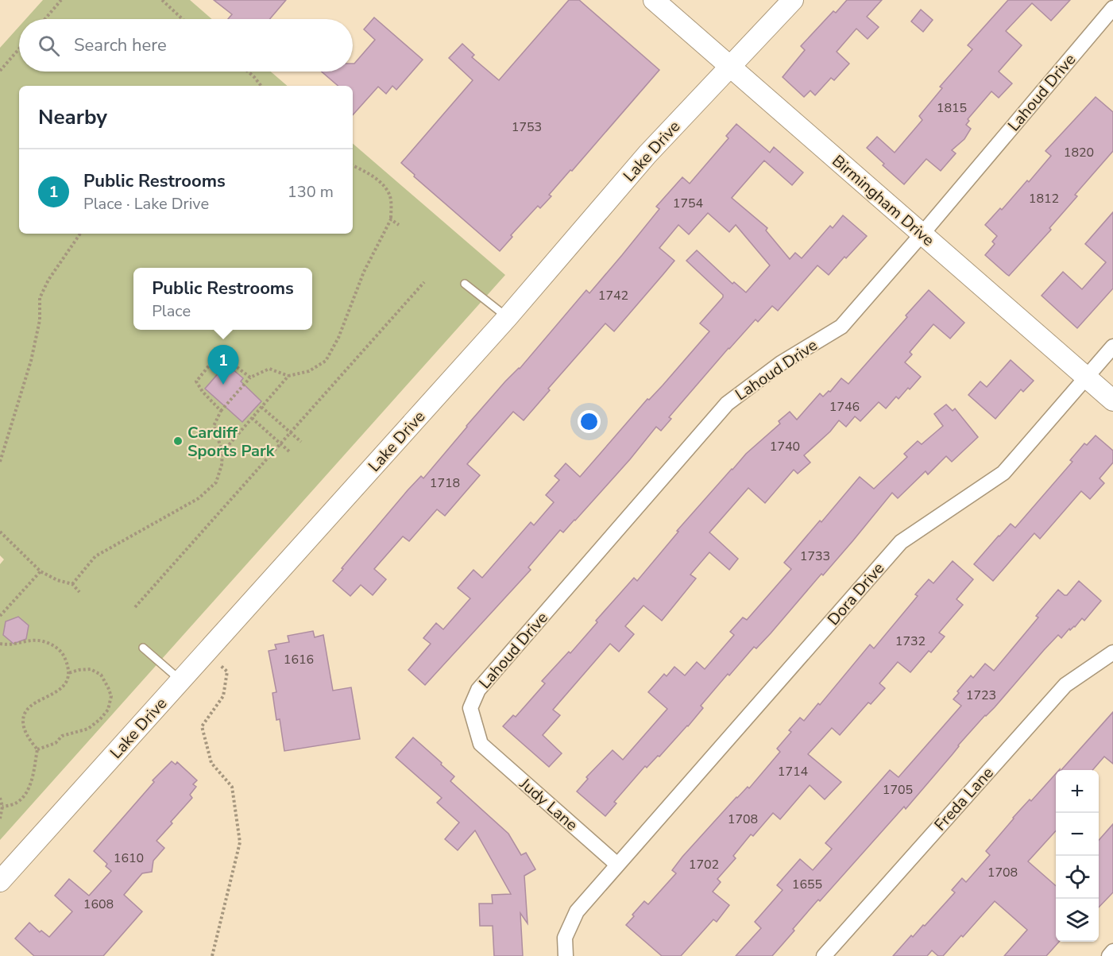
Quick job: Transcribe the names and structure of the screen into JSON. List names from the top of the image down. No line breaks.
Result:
{"streets":{"main road":["Lake Drive","Birmingham Drive"],"street":["Lahoud Drive","Dora Drive","Freda Lane","Judy Lane"]},"crossings":[["Lahoud Drive","Birmingham Drive"],["Lahoud Drive","Judy Lane"],["Lake Drive","Birmingham Drive"],["Birmingham Drive","Dora Drive"],["Dora Drive","Judy Lane"]],"places":["Cardiff Sports Park"],"house_numbers":["1815","1753","1820","1812","1754","1742","1746","1740","1718","1733","1732","1616","1723","1714","1705","1708","1610","1702","1708","1655","1608"],"page":{"search":"Search here","heading":"Nearby","list":[{"mark":"1","name":"Public Restrooms","note":"Place · Lake Drive","value":"130 m"}],"popup":["Public Restrooms","Place"],"pins":"1","map_buttons":["+","−"]}}
